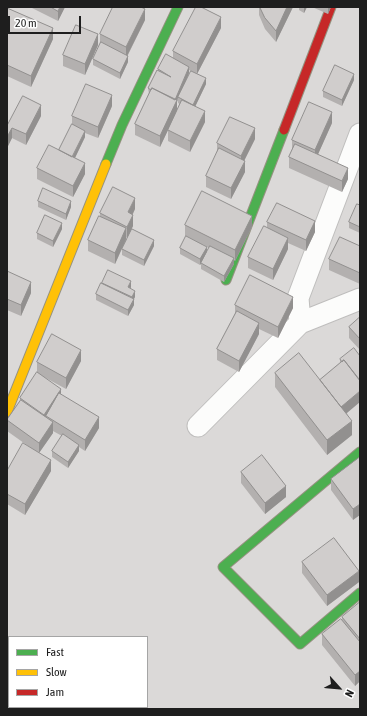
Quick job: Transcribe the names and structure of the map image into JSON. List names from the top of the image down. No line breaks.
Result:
{"legend":["Fast","Slow","Jam"],"scale_bar":"20 m","north":"bottom right"}
